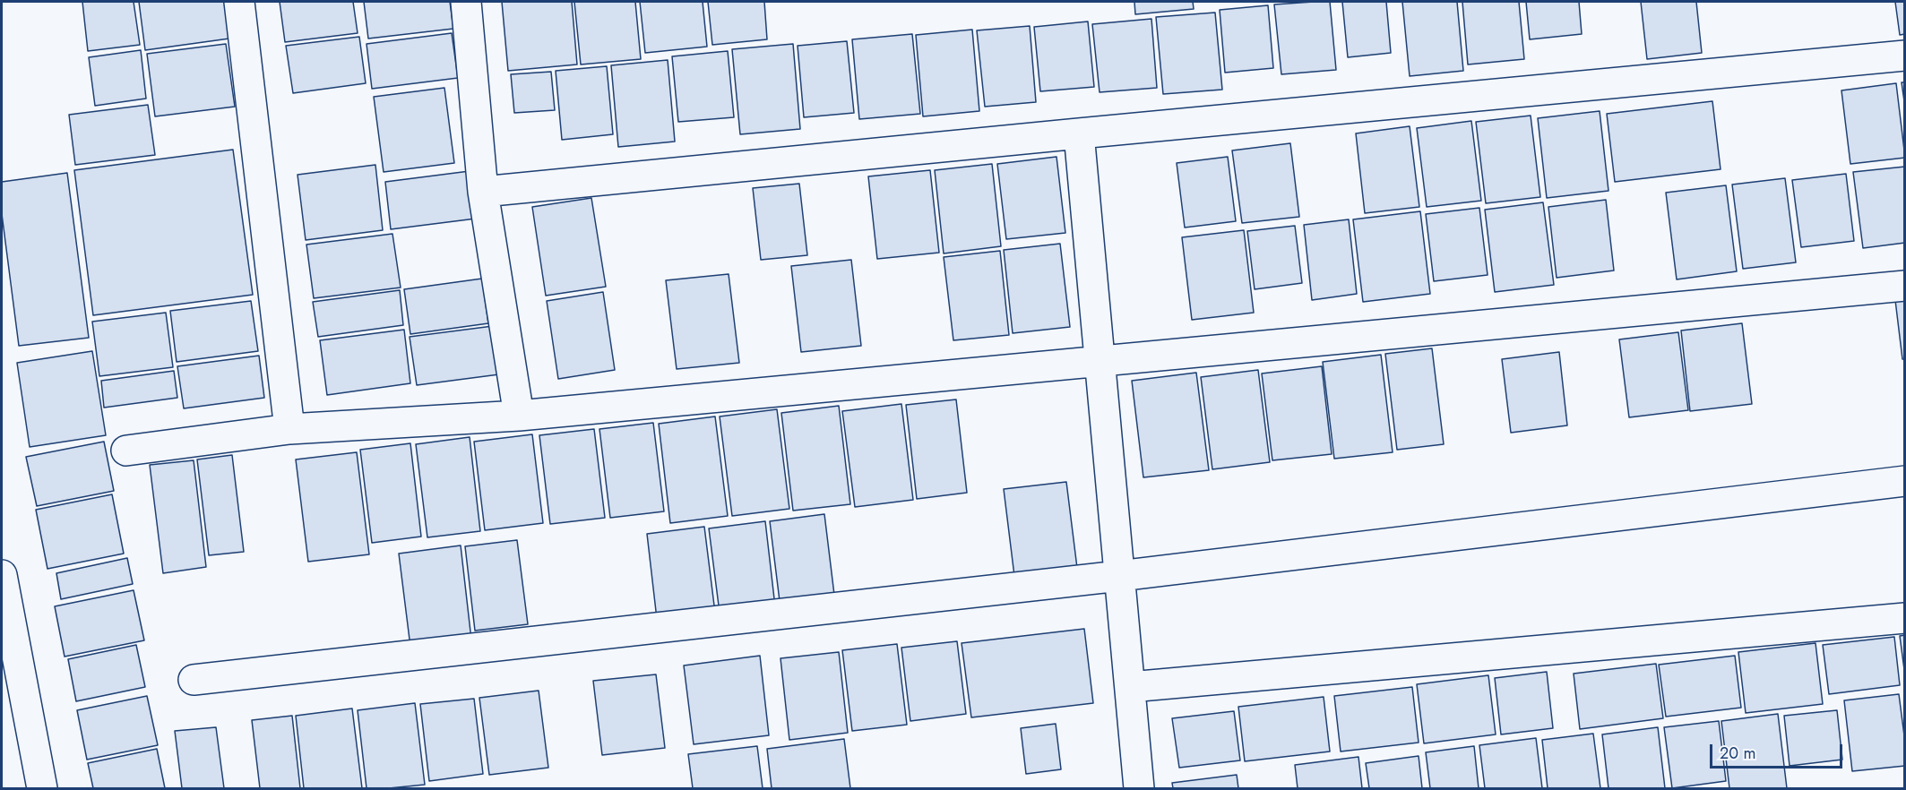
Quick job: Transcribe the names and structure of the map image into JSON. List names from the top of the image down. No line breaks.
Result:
{"scale_bar":"20 m"}
